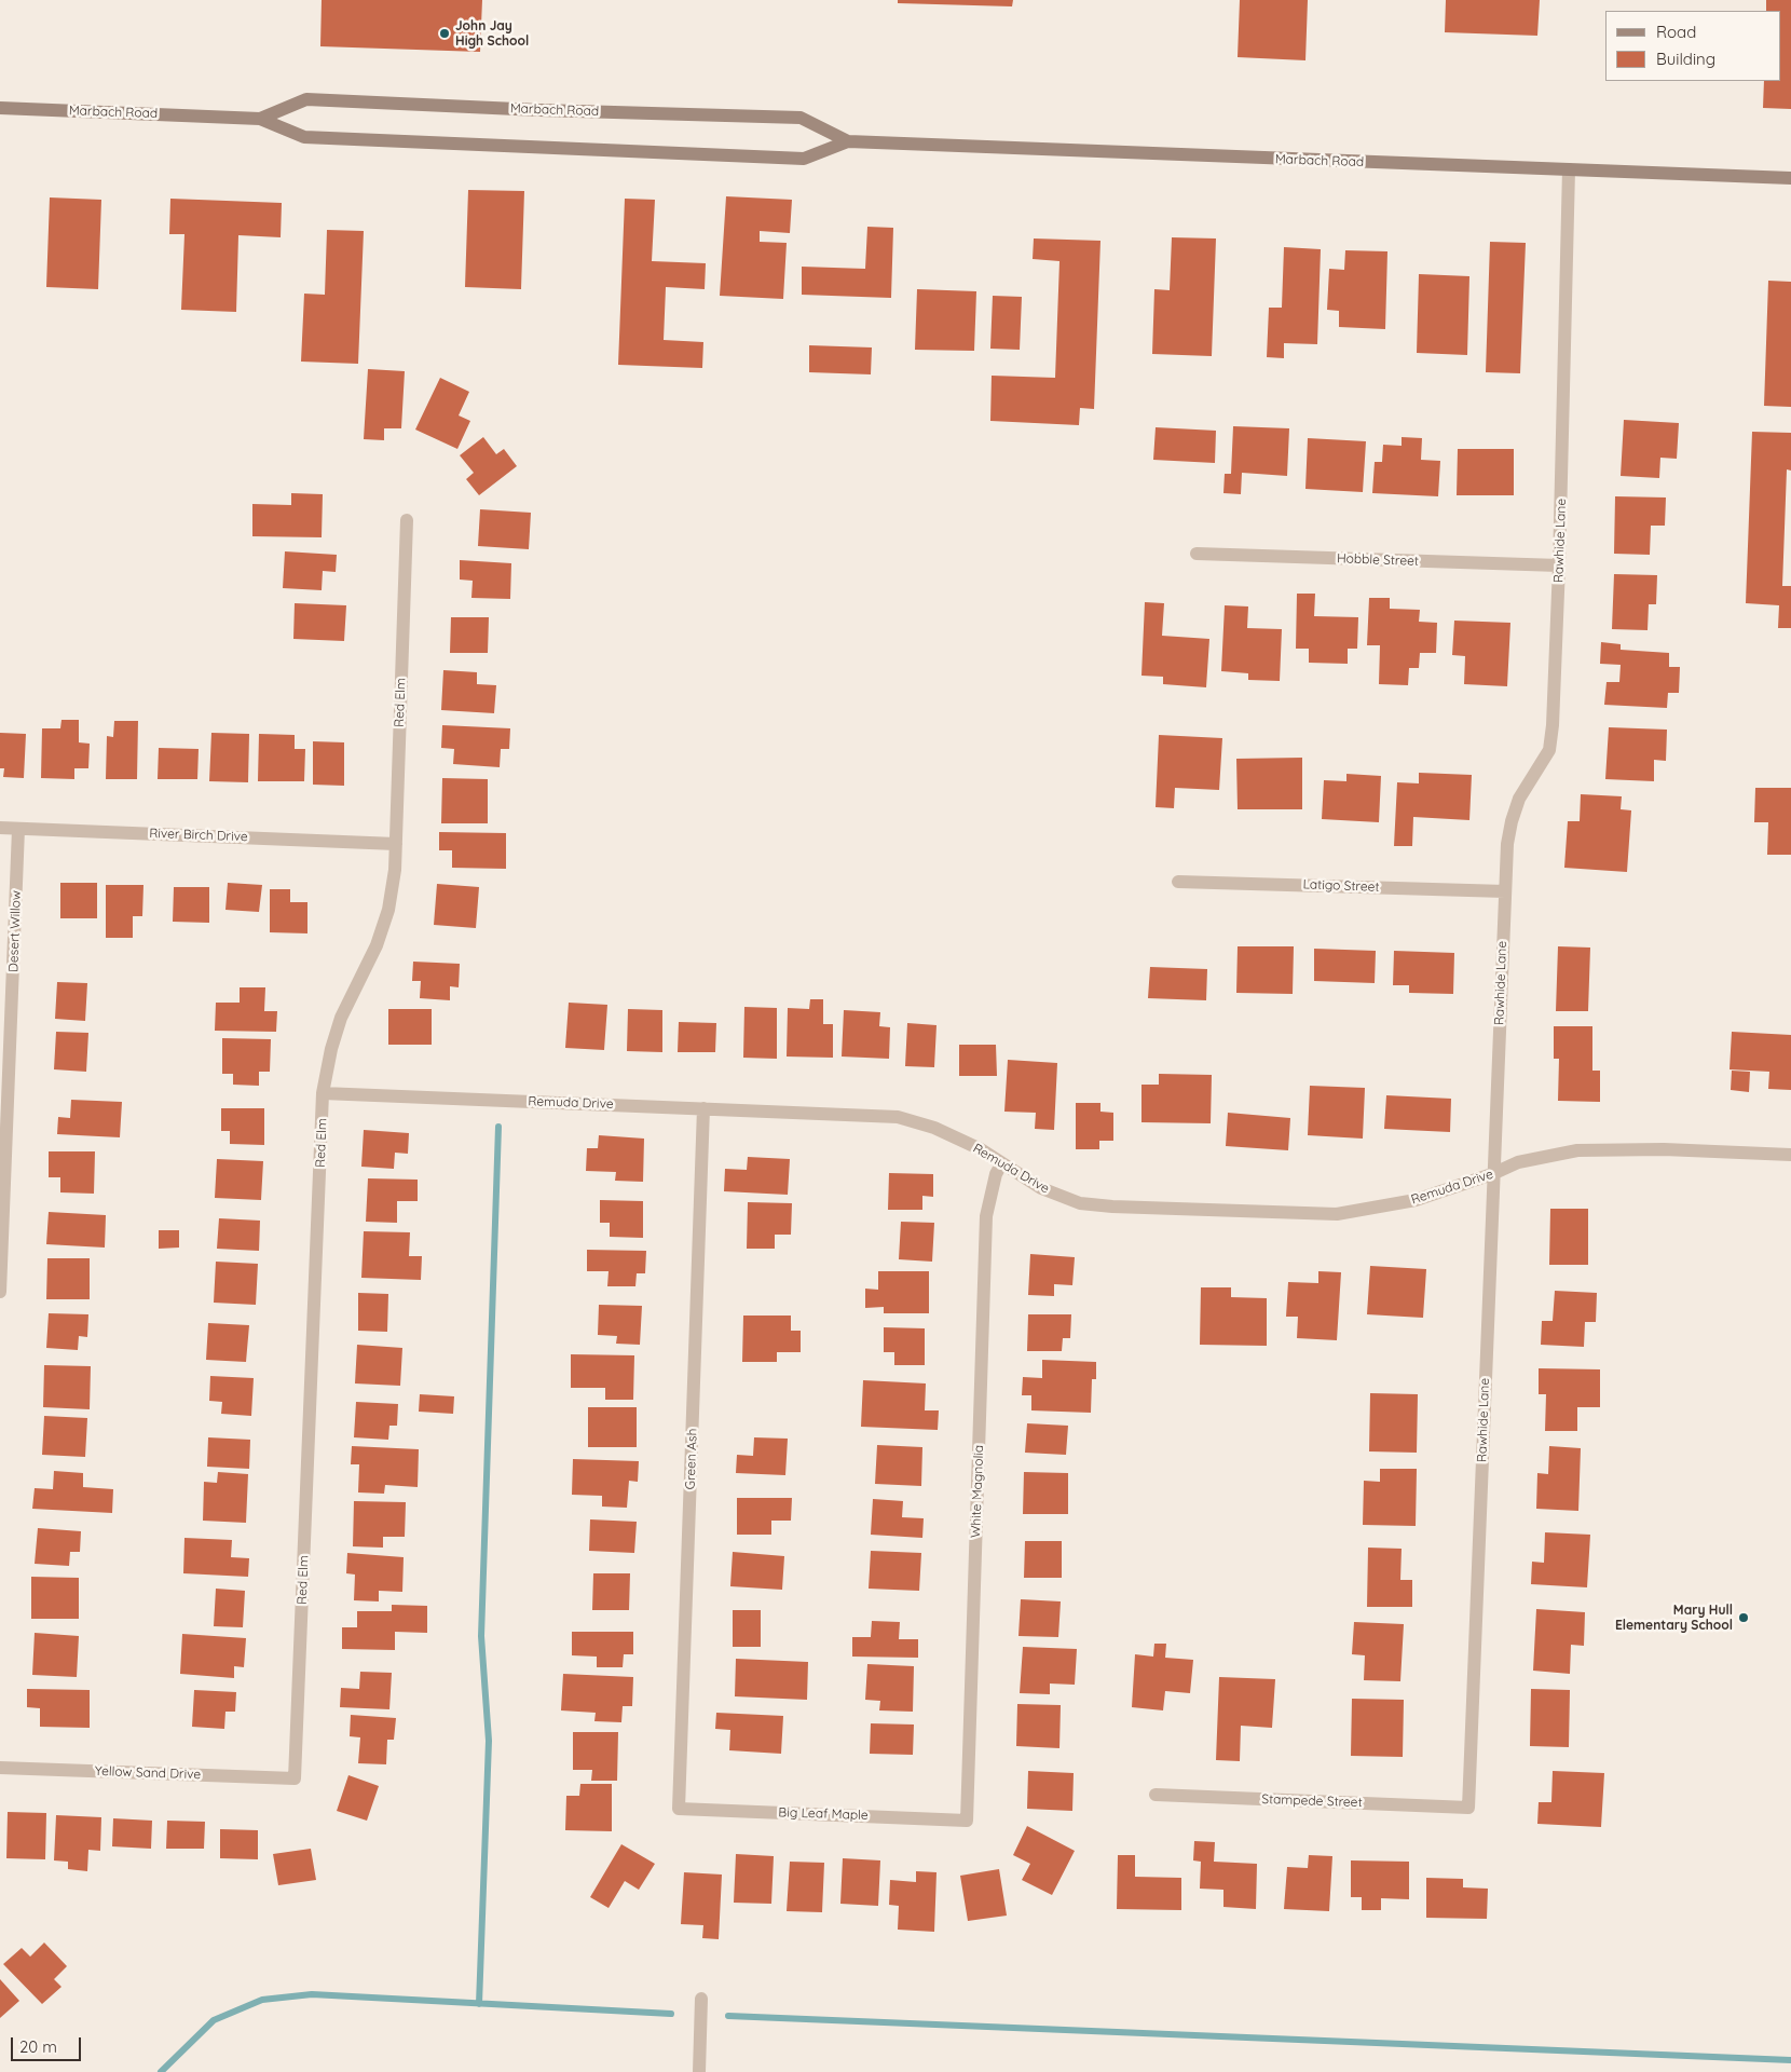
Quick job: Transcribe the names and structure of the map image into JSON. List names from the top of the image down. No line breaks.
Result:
{"streets":{"main road":["Marbach Road"],"street":["Rawhide Lane","Hobble Street","Red Elm","River Birch Drive","Latigo Street","Desert Willow","Remuda Drive","Green Ash","White Magnolia","Yellow Sand Drive","Stampede Street","Big Leaf Maple"]},"crossings":[["Marbach Road","Rawhide Lane"],["Rawhide Lane","Hobble Street"],["Rawhide Lane","Latigo Street"],["Rawhide Lane","Remuda Drive"],["Rawhide Lane","Stampede Street"],["Red Elm","River Birch Drive"],["Red Elm","Remuda Drive"],["Red Elm","Yellow Sand Drive"],["River Birch Drive","Desert Willow"],["Remuda Drive","Green Ash"],["Remuda Drive","White Magnolia"],["Green Ash","Big Leaf Maple"],["White Magnolia","Big Leaf Maple"]],"places":["John Jay High School","Mary Hull Elementary School"],"legend":["Road","Building"],"scale_bar":"20 m"}
